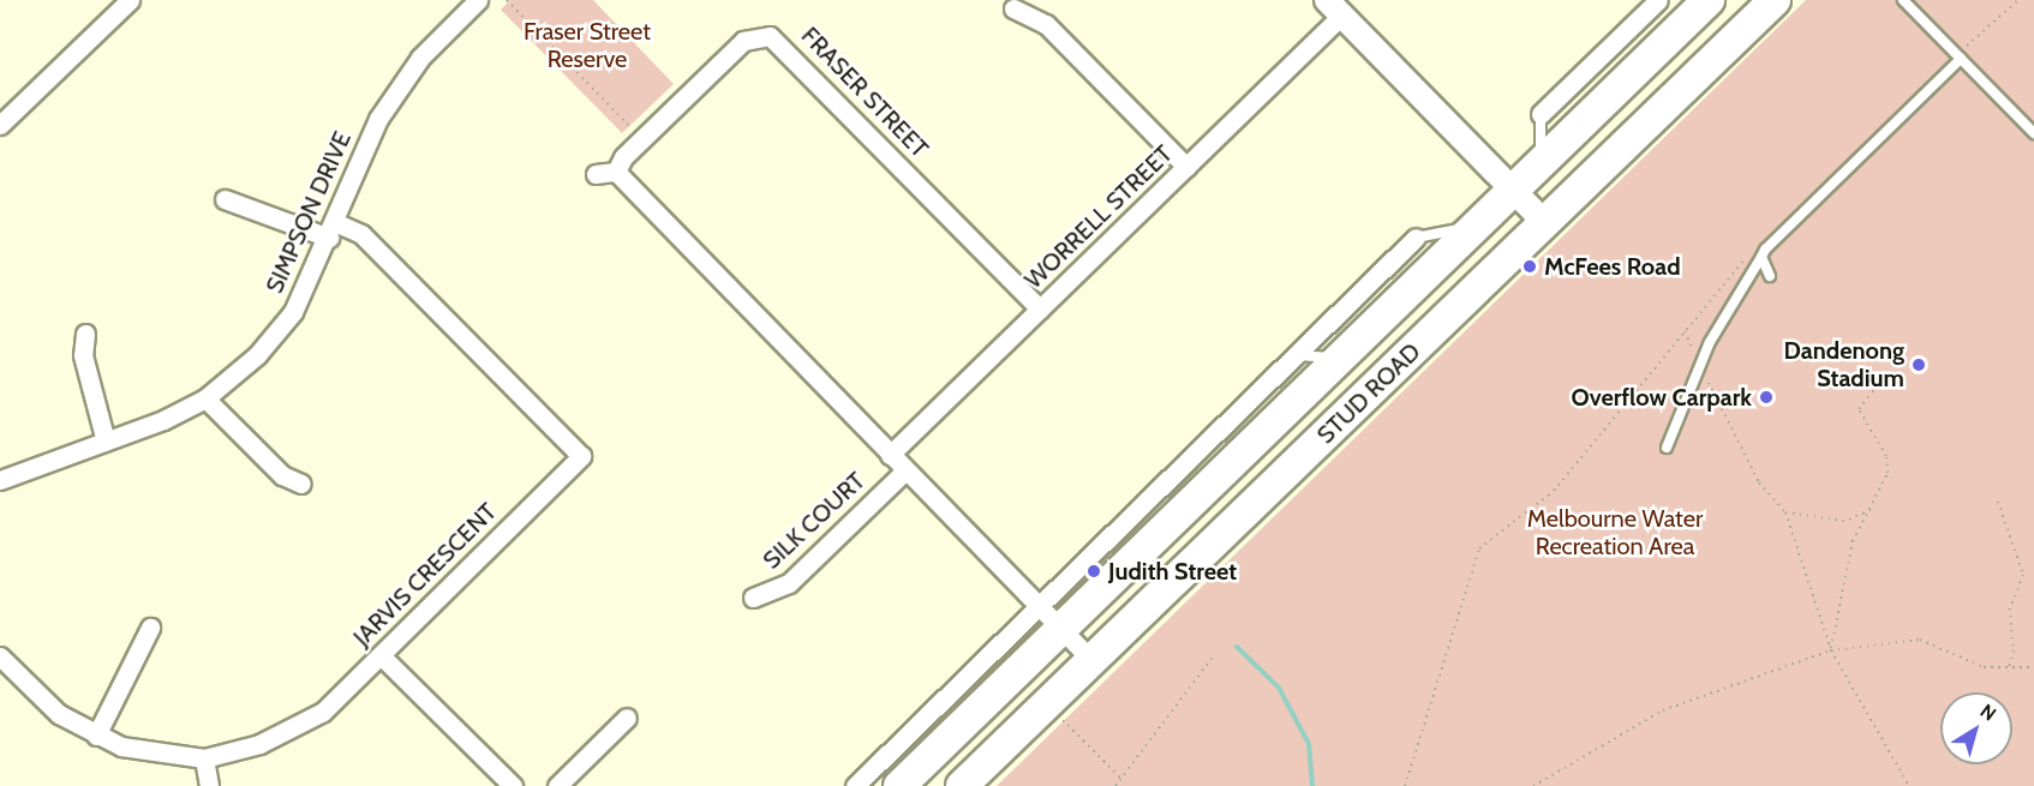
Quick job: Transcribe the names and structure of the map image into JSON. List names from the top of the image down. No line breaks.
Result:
{"streets":{"highway":["STUD ROAD"],"street":["FRASER STREET","SIMPSON DRIVE","WORRELL STREET","SILK COURT","JARVIS CRESCENT"]},"crossings":[["FRASER STREET","WORRELL STREET"],["SIMPSON DRIVE","JARVIS CRESCENT"]],"parks":["Fraser Street Reserve","Melbourne Water Recreation Area"],"places":["McFees Road","Dandenong Stadium","Overflow Carpark","Judith Street"],"north":"top right"}
